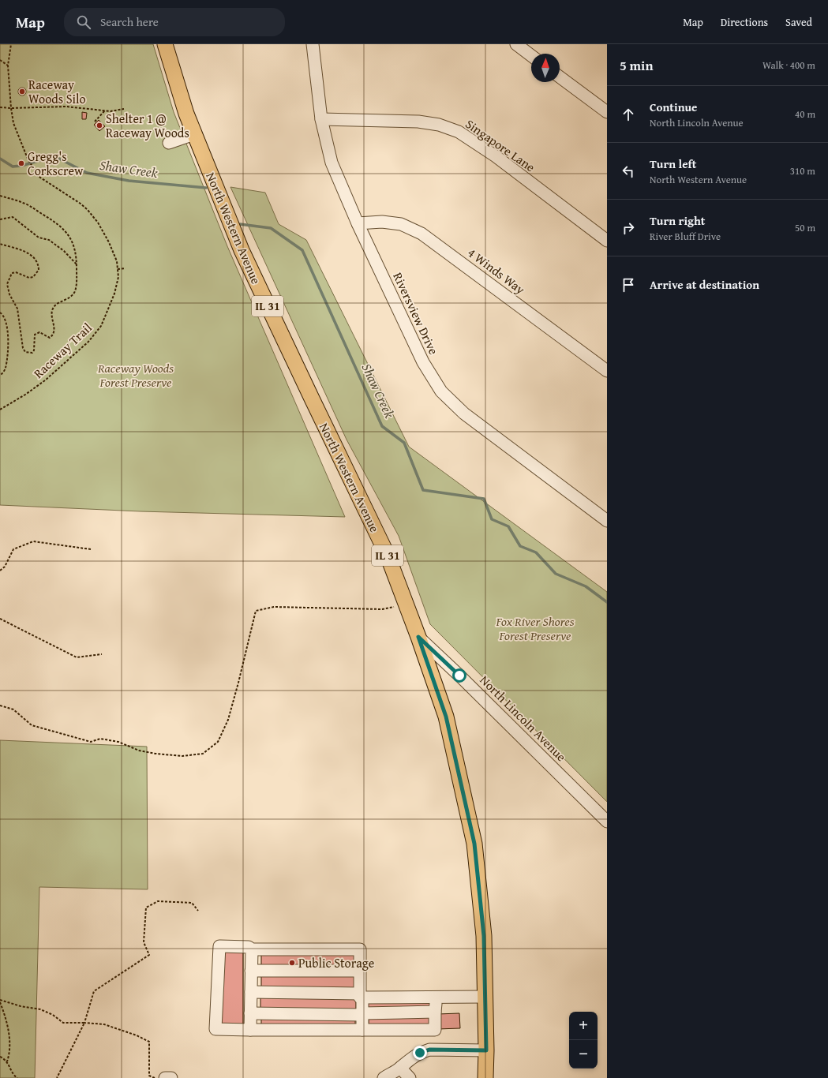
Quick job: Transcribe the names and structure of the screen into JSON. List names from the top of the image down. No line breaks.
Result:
{"streets":{"main road":["North Western Avenue","IL 31"],"street":["Singapore Lane","4 Winds Way","Riversview Drive","North Lincoln Avenue"],"path":["Raceway Trail"]},"crossings":[["Singapore Lane","Riversview Drive"],["North Western Avenue","North Lincoln Avenue"],["4 Winds Way","Riversview Drive"]],"water":["Shaw Creek"],"parks":["Raceway Woods Forest Preserve","Fox River Shores Forest Preserve"],"places":["Raceway Woods Silo","Shelter 1 @ Raceway Woods","Gregg's Corkscrew","Public Storage"],"north":"top","page":{"header":"Map","search":"Search here","nav":["Map","Directions","Saved"],"heading":["5 min","Walk · 400 m"],"list":[["Continue","North Lincoln Avenue","40 m"],["Turn left","North Western Avenue","310 m"],["Turn right","River Bluff Drive","50 m"],"Arrive at destination"],"map_buttons":["+","−"]}}
